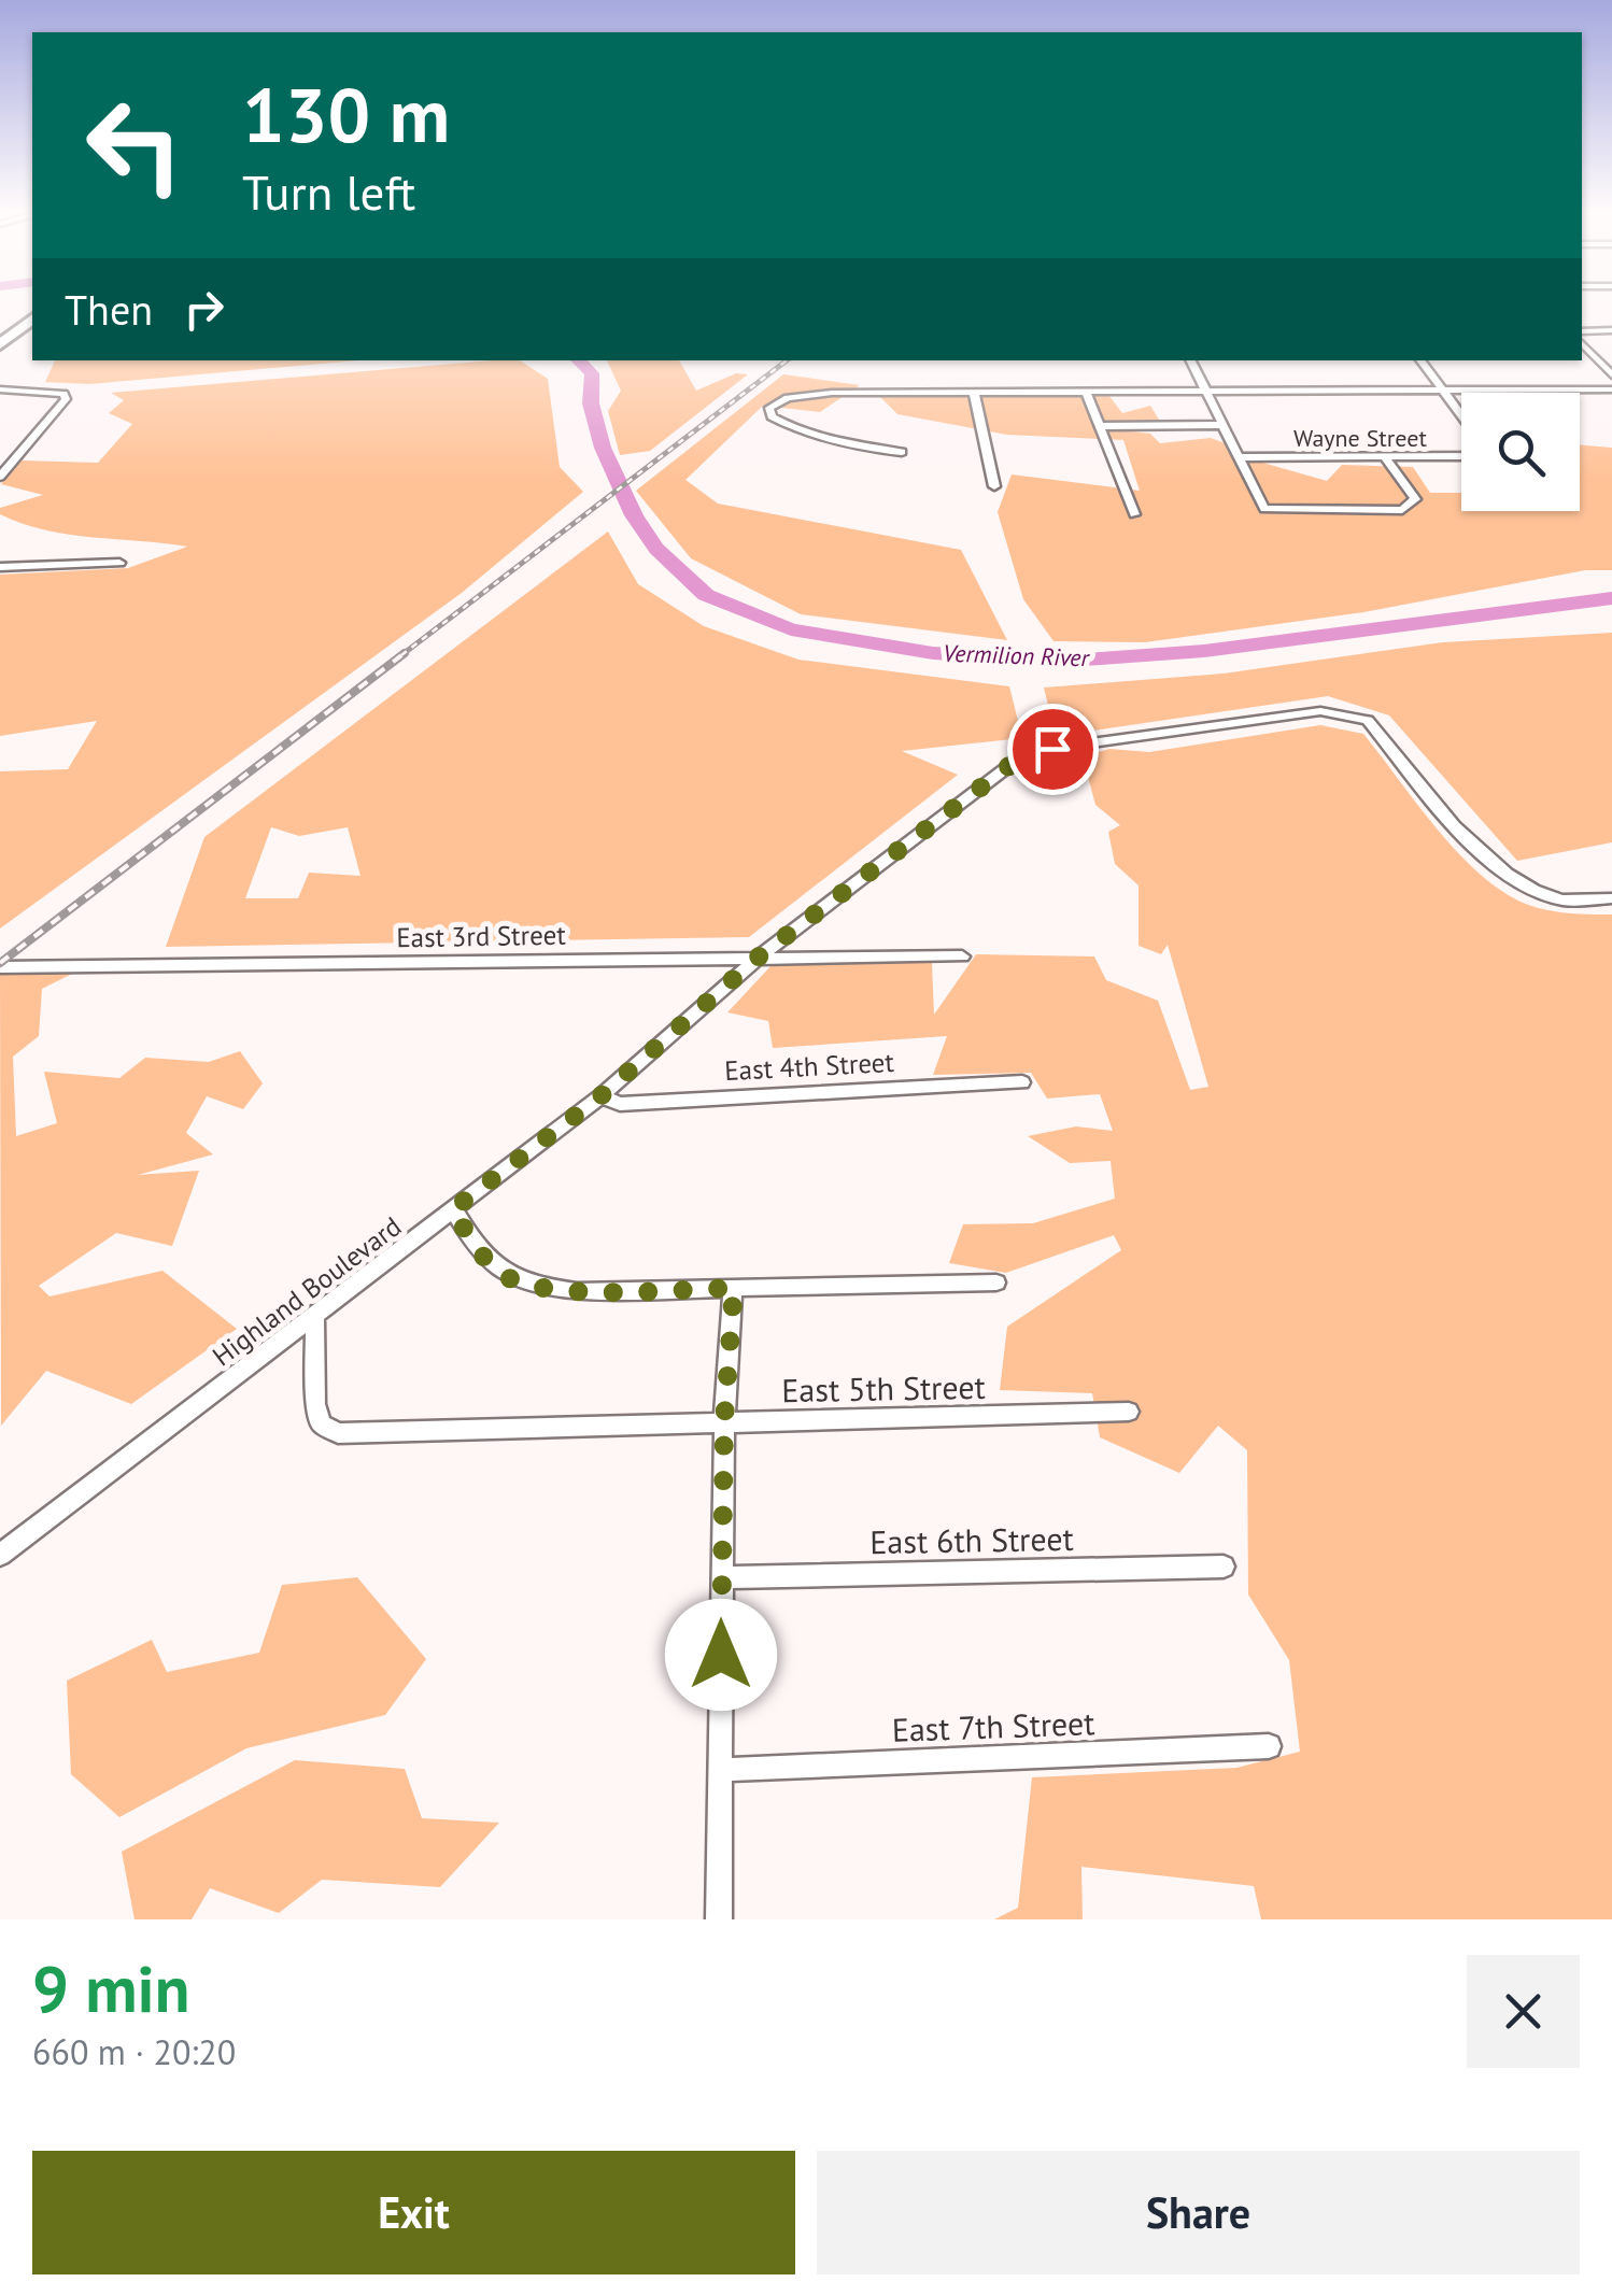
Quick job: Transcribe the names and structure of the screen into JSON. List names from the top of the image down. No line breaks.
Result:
{"streets":{"street":["Wayne Street","East 3rd Street","East 4th Street","Highland Boulevard","East 5th Street","East 6th Street","East 7th Street"]},"crossings":[["East 3rd Street","Highland Boulevard"],["East 4th Street","Highland Boulevard"],["Highland Boulevard","East 5th Street"]],"water":["Vermilion River"],"page":{"turn":["130 m","Turn left"],"then":"Then","heading":["9 min","660 m · 20:20"],"buttons":["Exit","Share"]}}
